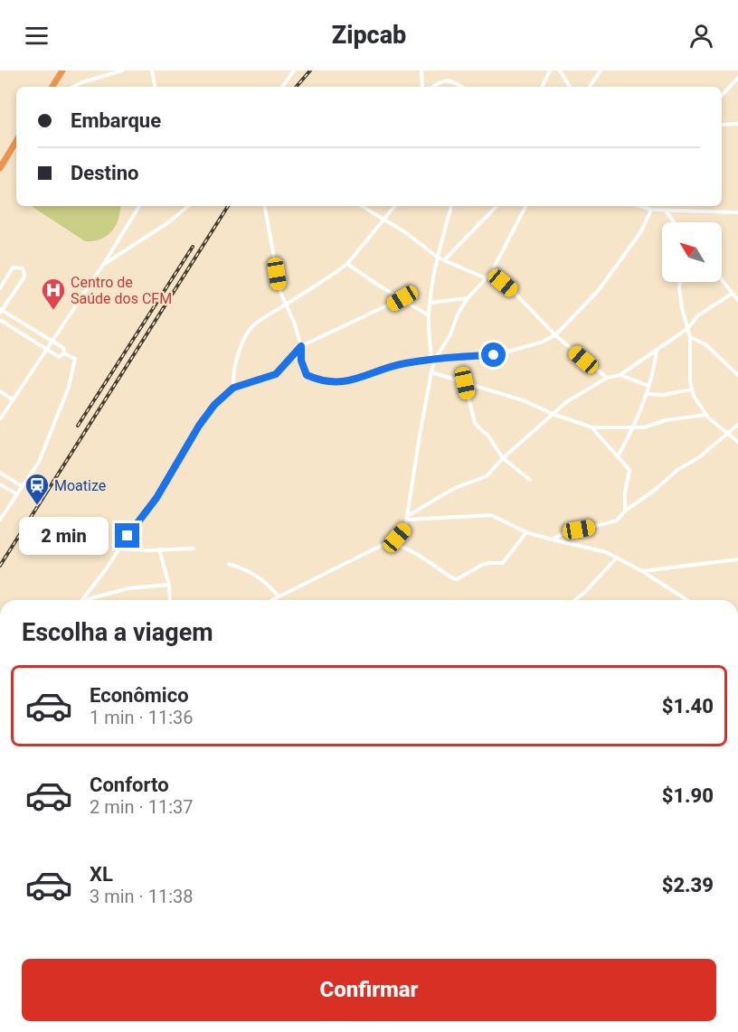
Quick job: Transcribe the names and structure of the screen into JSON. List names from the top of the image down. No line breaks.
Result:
{"places":{"hospital":["Centro de Saúde dos CFM"],"station":["Moatize"]},"north":"top left","page":{"header":"Zipcab","banner":["Embarque","Destino"],"bubble":"2 min","heading":"Escolha a viagem","list":[{"name":"Econômico","note":"1 min · 11:36","value":"$1.40"},{"name":"Conforto","note":"2 min · 11:37","value":"$1.90"},{"name":"XL","note":"3 min · 11:38","value":"$2.39"}],"buttons":"Confirmar"}}
